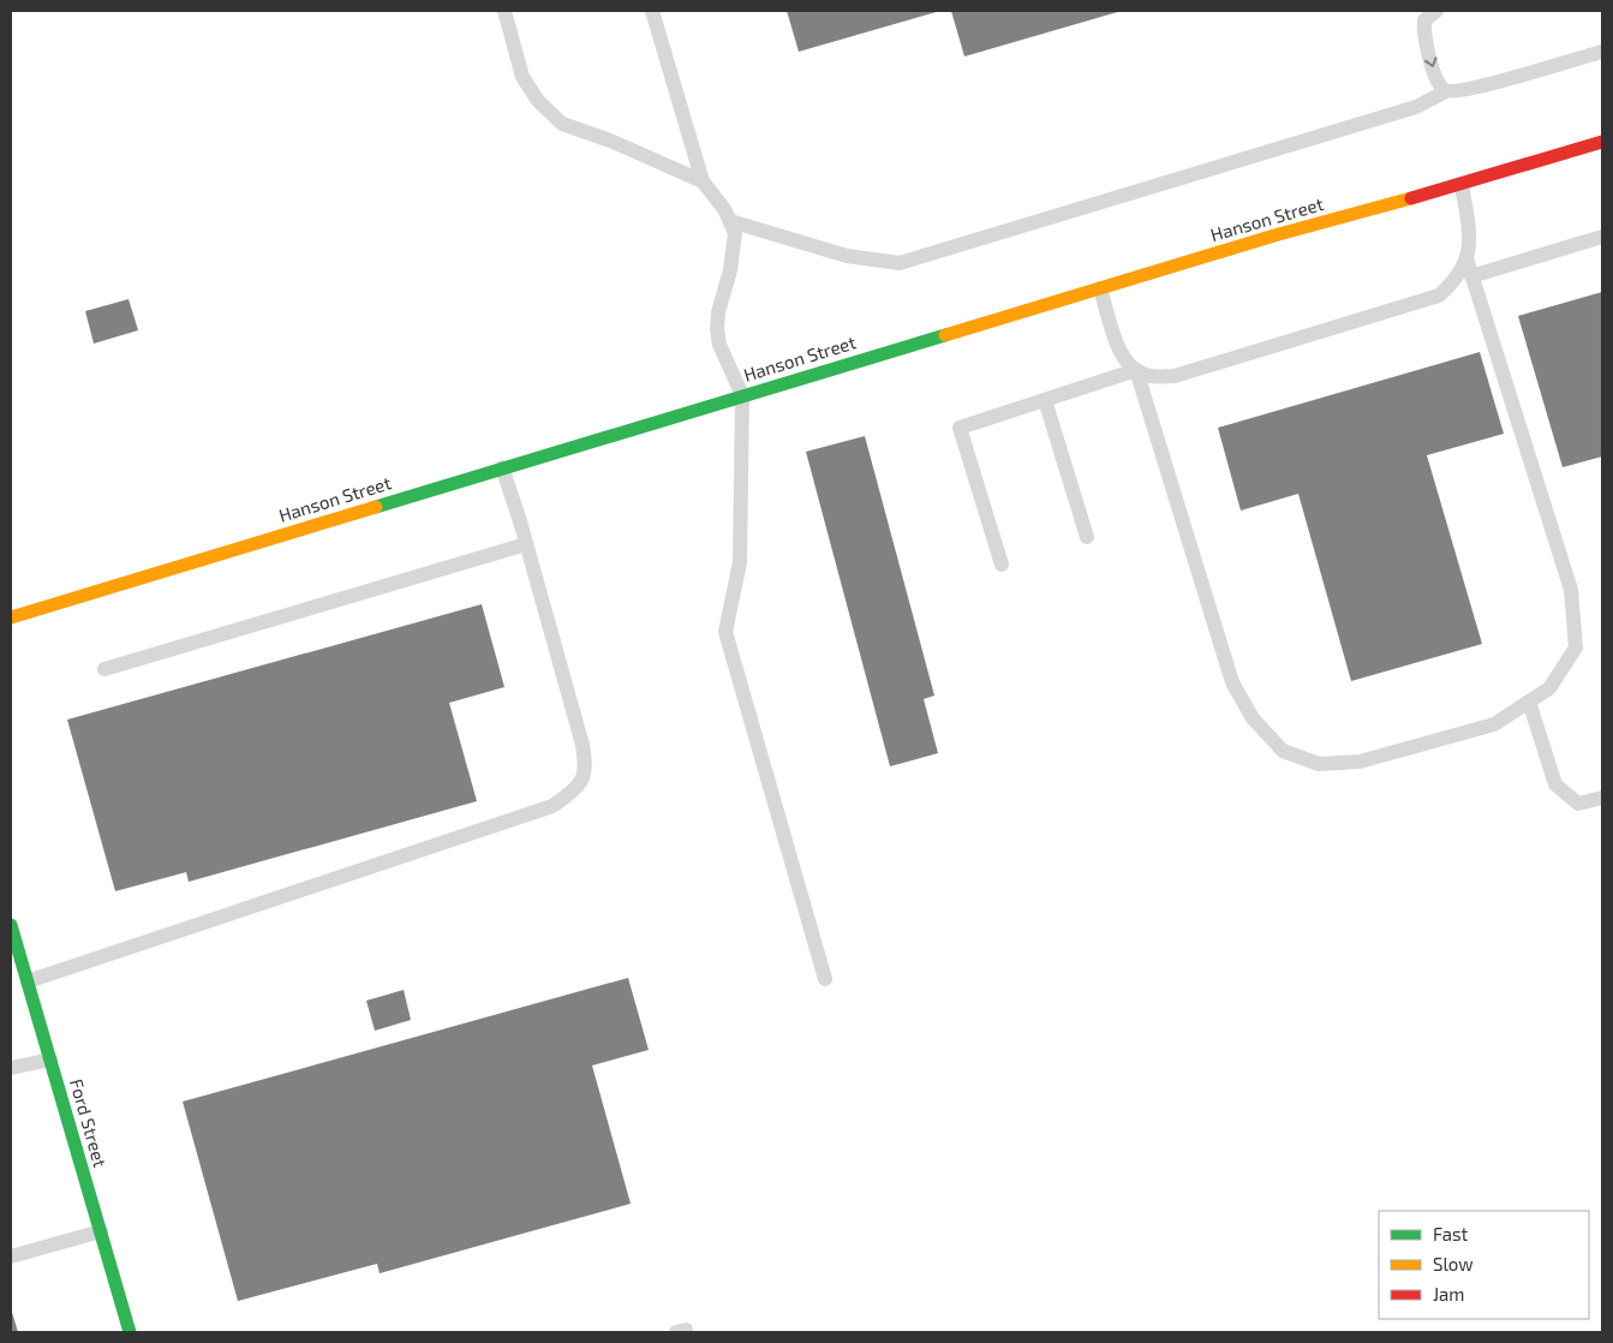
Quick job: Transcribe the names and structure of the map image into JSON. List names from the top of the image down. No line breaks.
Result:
{"streets":{"street":["Hanson Street","Ford Street"]},"legend":["Fast","Slow","Jam"]}
